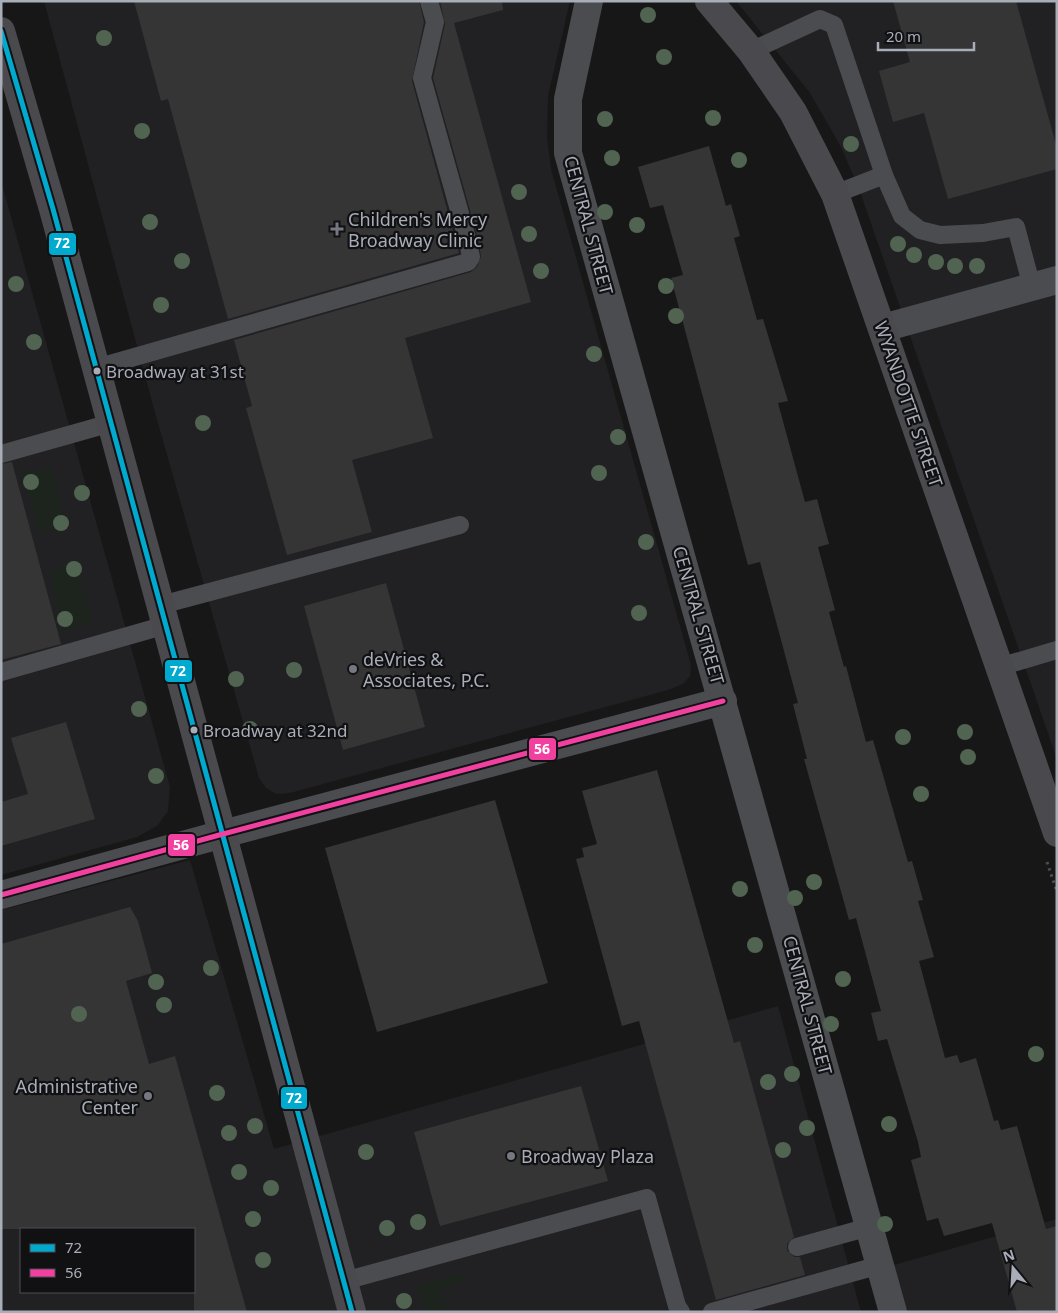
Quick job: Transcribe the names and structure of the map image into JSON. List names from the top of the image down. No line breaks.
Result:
{"streets":{"main road":["WYANDOTTE STREET"],"street":["CENTRAL STREET"]},"places":{"health":["Children's Mercy Broadway Clinic"],"other":["Broadway at 31st","deVries & Associates, P.C.","Broadway at 32nd","Administrative Center","Broadway Plaza"]},"lines":["transit line 72","transit line 56"],"legend":["72","56"],"scale_bar":"20 m","north":"top"}
